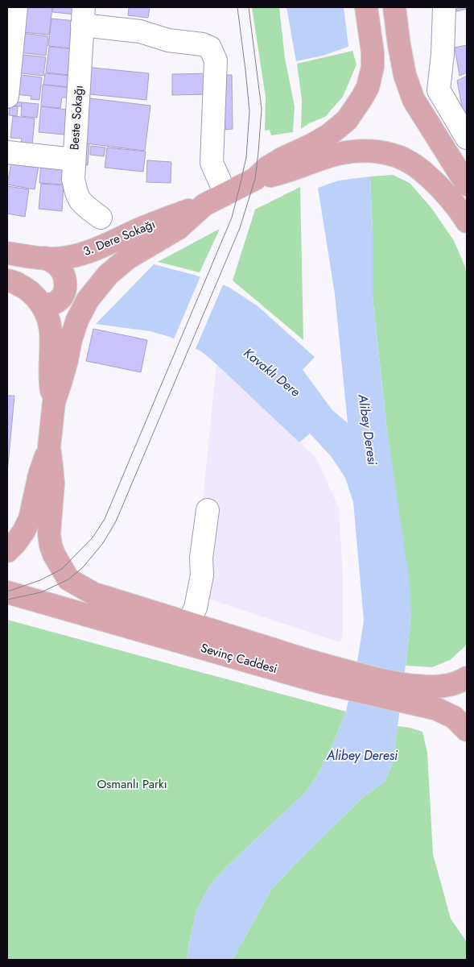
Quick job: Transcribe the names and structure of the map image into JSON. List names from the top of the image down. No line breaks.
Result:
{"streets":{"main road":["3. Dere Sokağı","Sevinç Caddesi"],"street":["Beste Sokağı"]},"water":["Kavaklı Dere","Alibey Deresi"],"parks":["Osmanlı Parkı"]}
